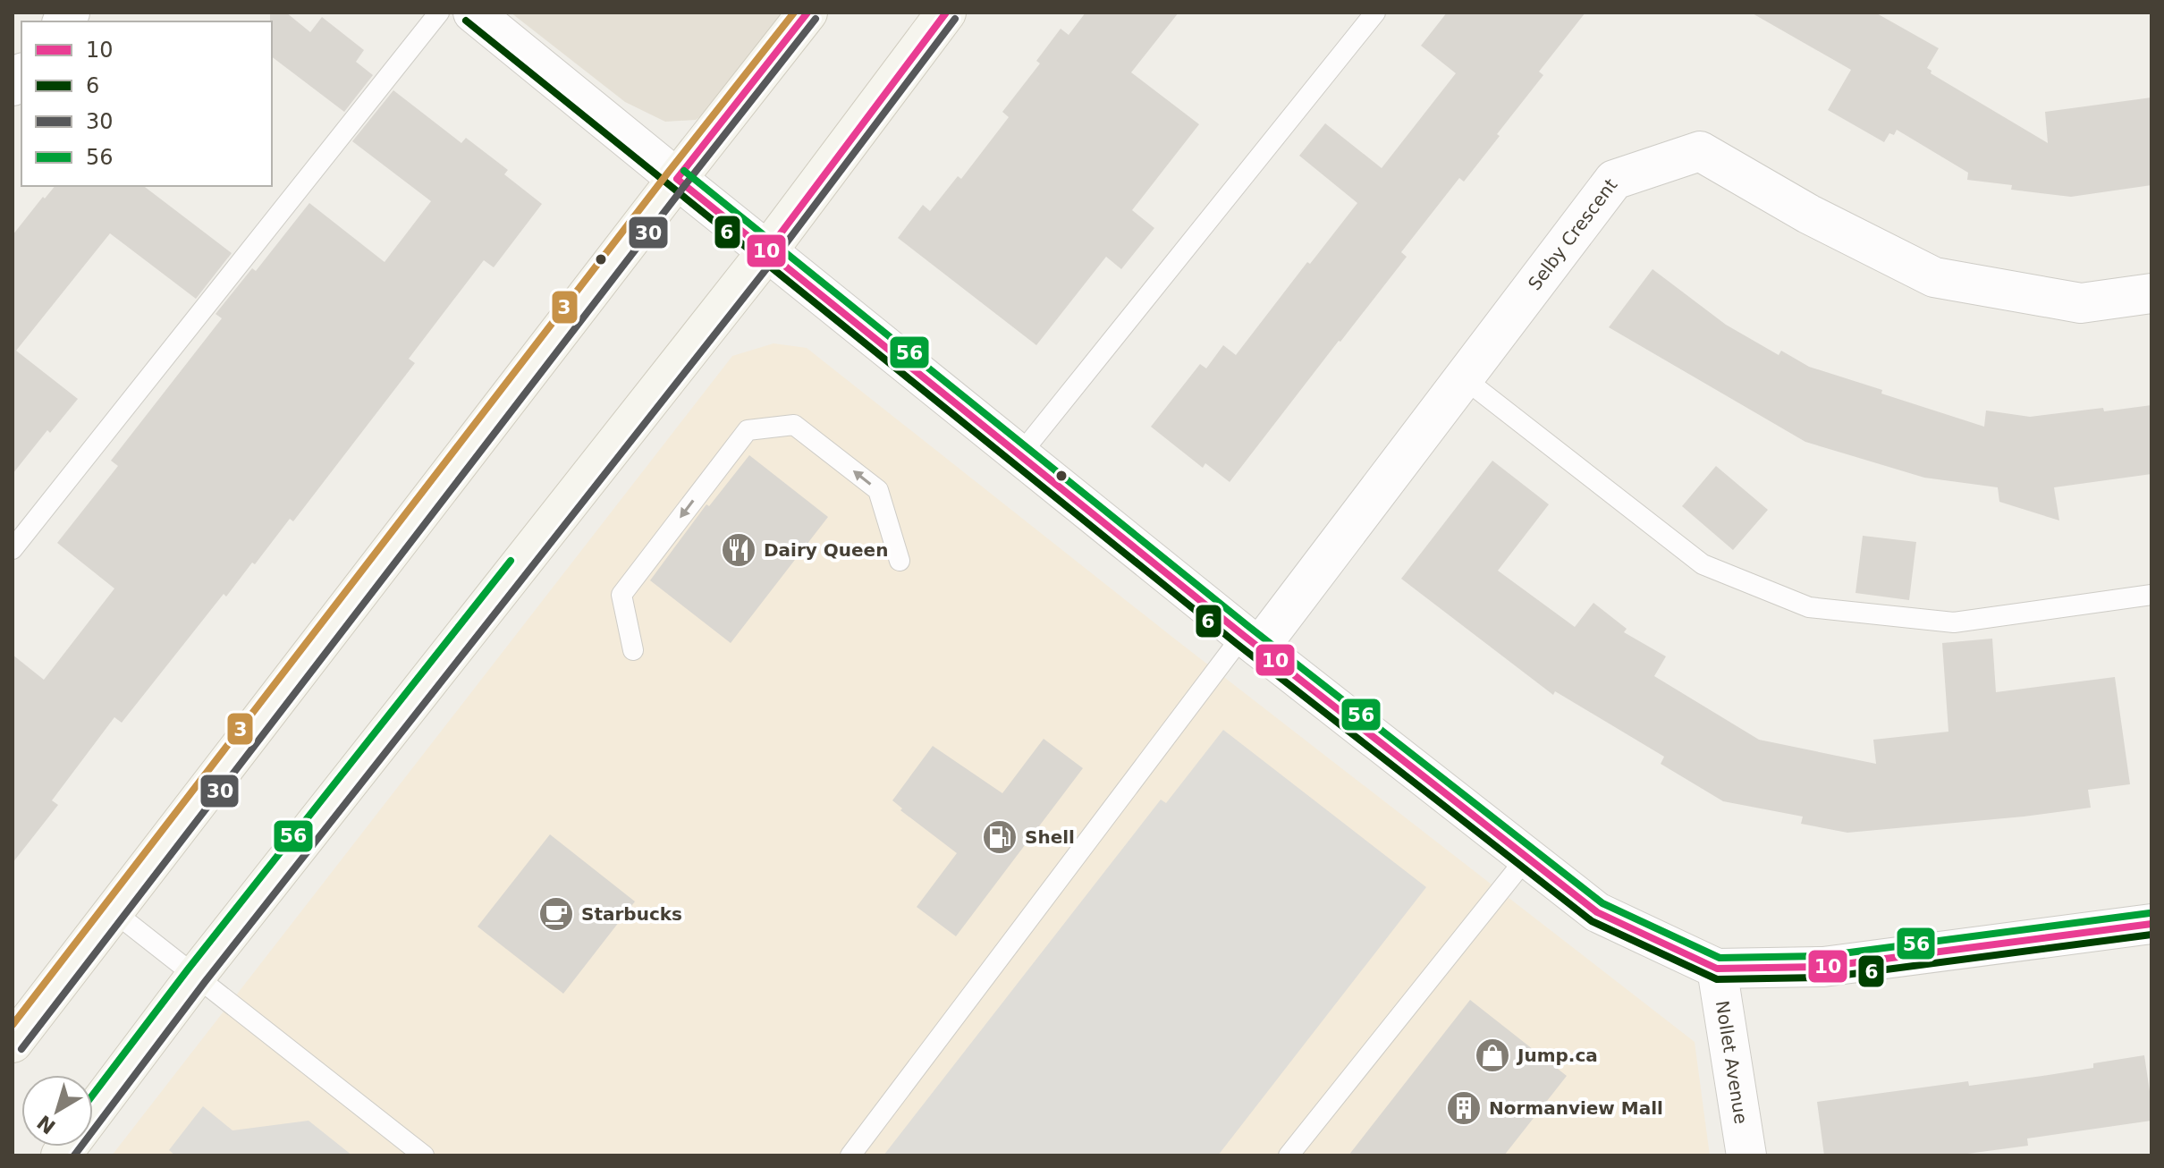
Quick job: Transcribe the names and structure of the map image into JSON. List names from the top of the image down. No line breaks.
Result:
{"streets":{"street":["Selby Crescent","Nollet Avenue"]},"places":{"restaurant":["Dairy Queen"],"fuel station":["Shell"],"cafe":["Starbucks"],"shop":["Jump.ca"],"building":["Normanview Mall"]},"lines":["transit line 10","transit line 3","transit line 30","transit line 6","transit line 56"],"legend":["10","6","30","56"],"north":"bottom left"}
